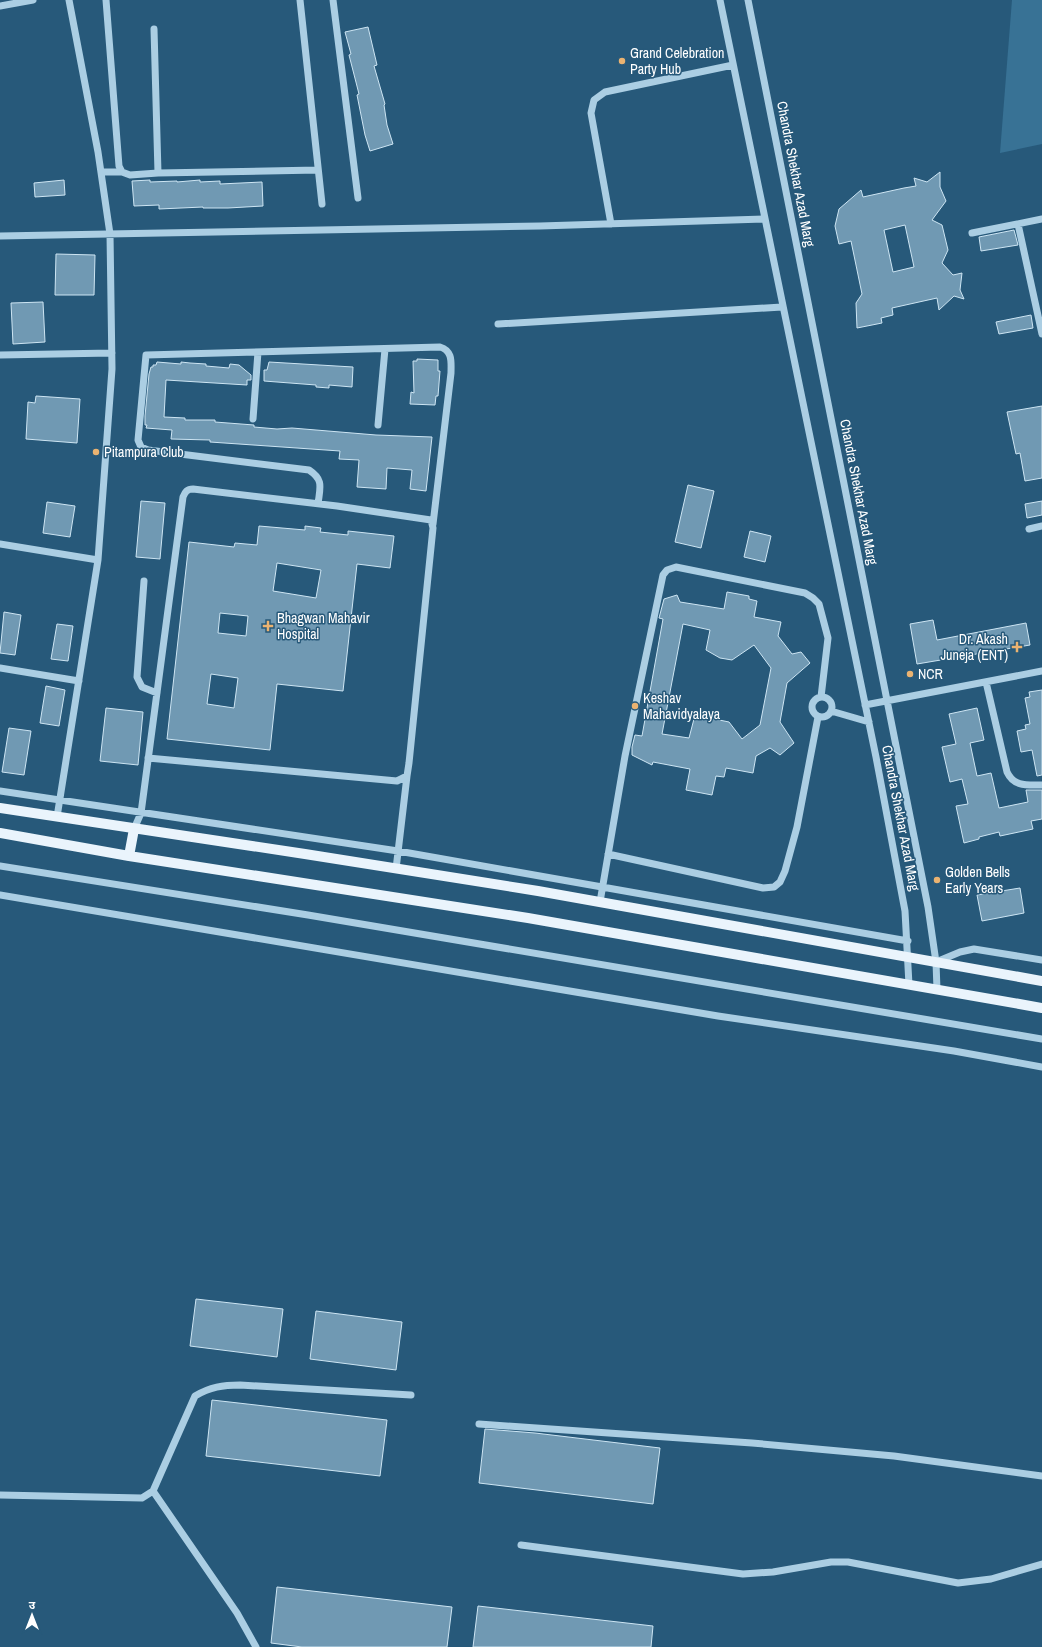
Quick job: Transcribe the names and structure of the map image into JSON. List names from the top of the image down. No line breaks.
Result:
{"streets":{"street":["Chandra Shekhar Azad Marg"]},"places":{"other":["Grand Celebration Party Hub","Pitampura Club","NCR","Keshav Mahavidyalaya","Golden Bells Early Years"],"health":["Bhagwan Mahavir Hospital","Dr. Akash Juneja (ENT)"]},"north":"top"}
